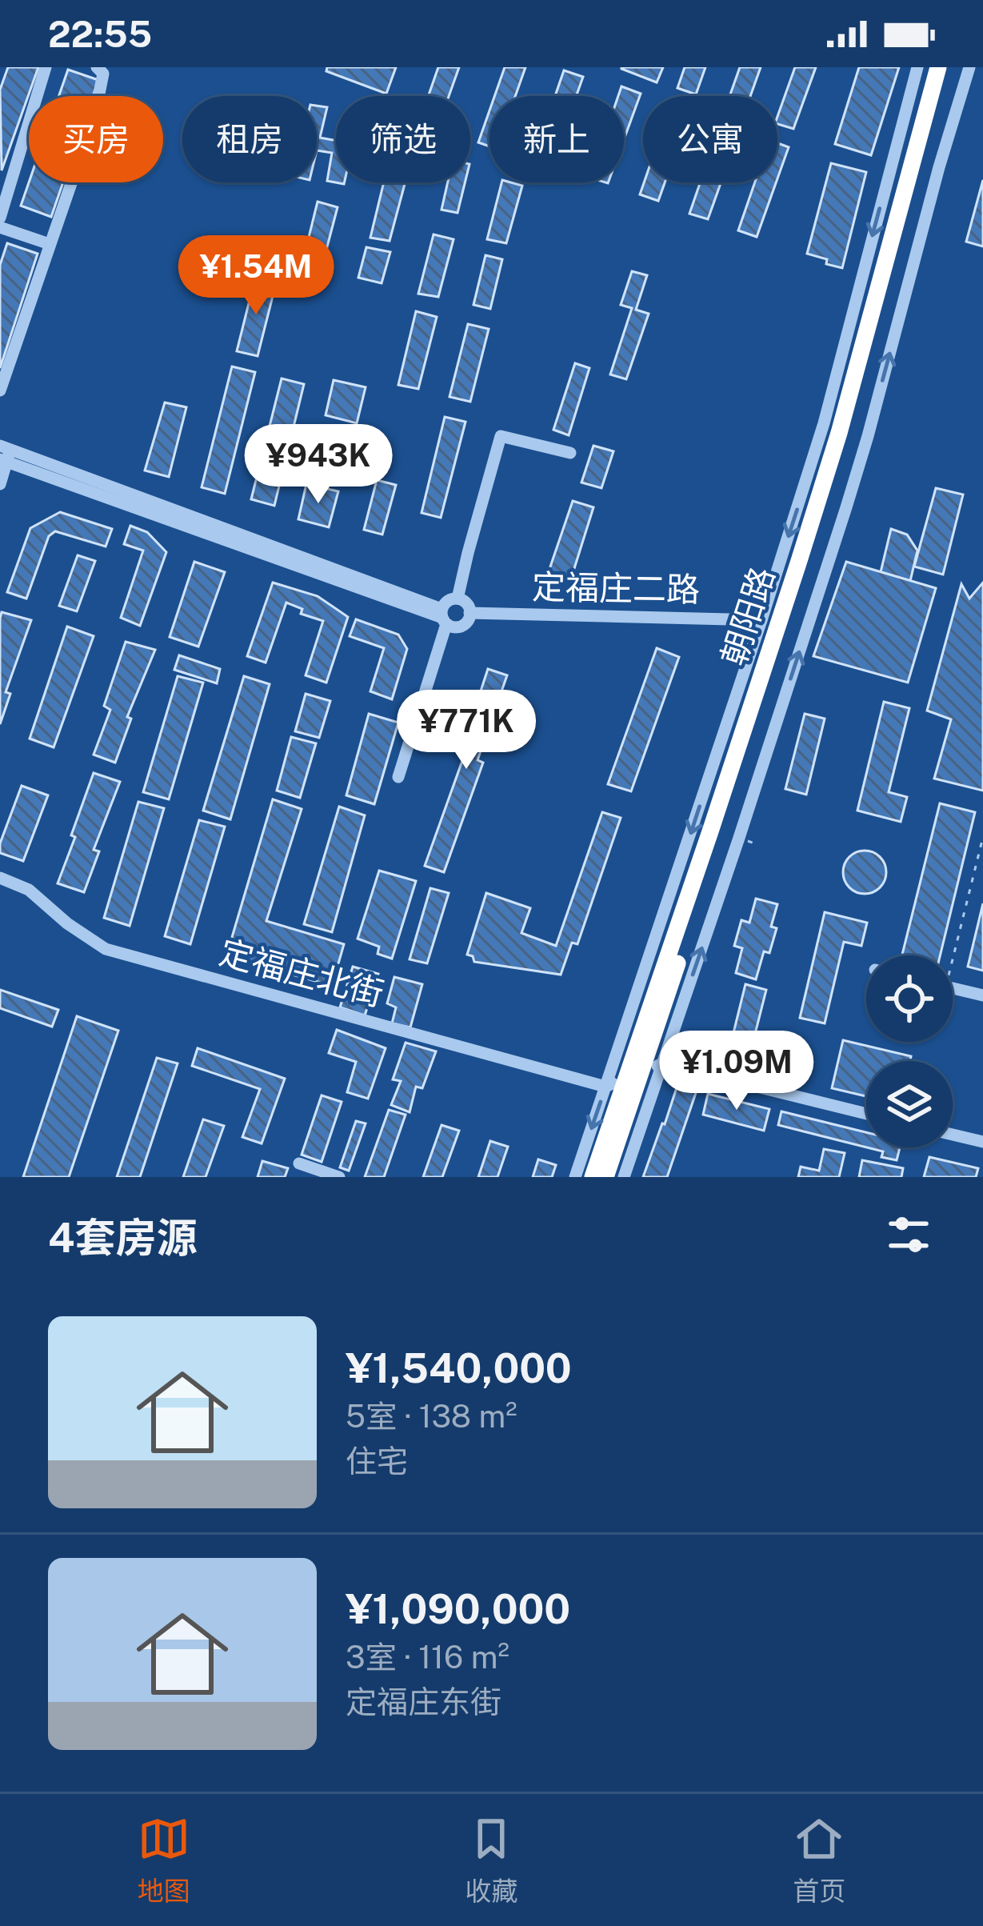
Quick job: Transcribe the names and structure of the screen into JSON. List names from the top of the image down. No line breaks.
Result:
{"streets":{"highway":["朝阳路"],"street":["定福庄二路","定福庄北街"]},"crossings":[["定福庄二路","朝阳路"],["朝阳路","定福庄北街"]],"page":{"status":"22:55","chip":["买房","租房","筛选","新上","公寓"],"price":["¥1.54M","¥943K","¥771K","¥1.09M"],"heading":"4套房源","list":[{"name":"¥1,540,000","note":"5室 · 138 m² · 住宅"},{"name":"¥1,090,000","note":"3室 · 116 m² · 定福庄东街"}],"tabs":["地图","收藏","首页"]}}
